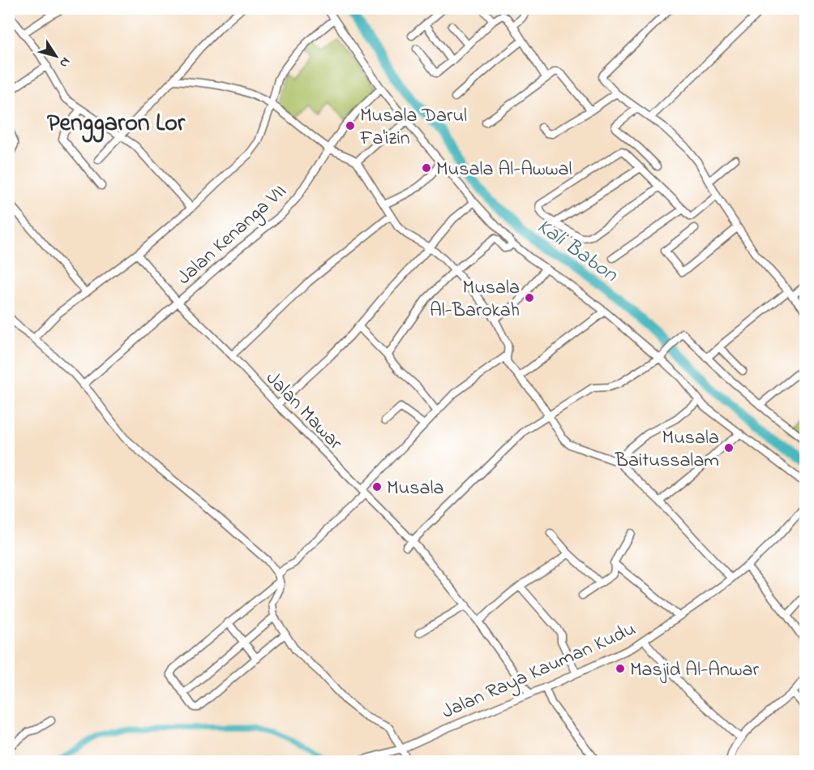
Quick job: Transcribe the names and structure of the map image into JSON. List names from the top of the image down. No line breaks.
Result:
{"streets":{"street":["Jalan Kenanga VII","Jalan Mawar","Jalan Raya Kauman Kudu"]},"crossings":[["Jalan Kenanga VII","Jalan Mawar"],["Jalan Mawar","Jalan Raya Kauman Kudu"]],"districts":["Penggaron Lor"],"water":["Kali Babon"],"places":["Musala Darul Fa'izin","Musala Al-Awwal","Musala Al-Barokah","Musala Baitussalam","Musala","Masjid Al-Anwar"],"north":"bottom right"}
